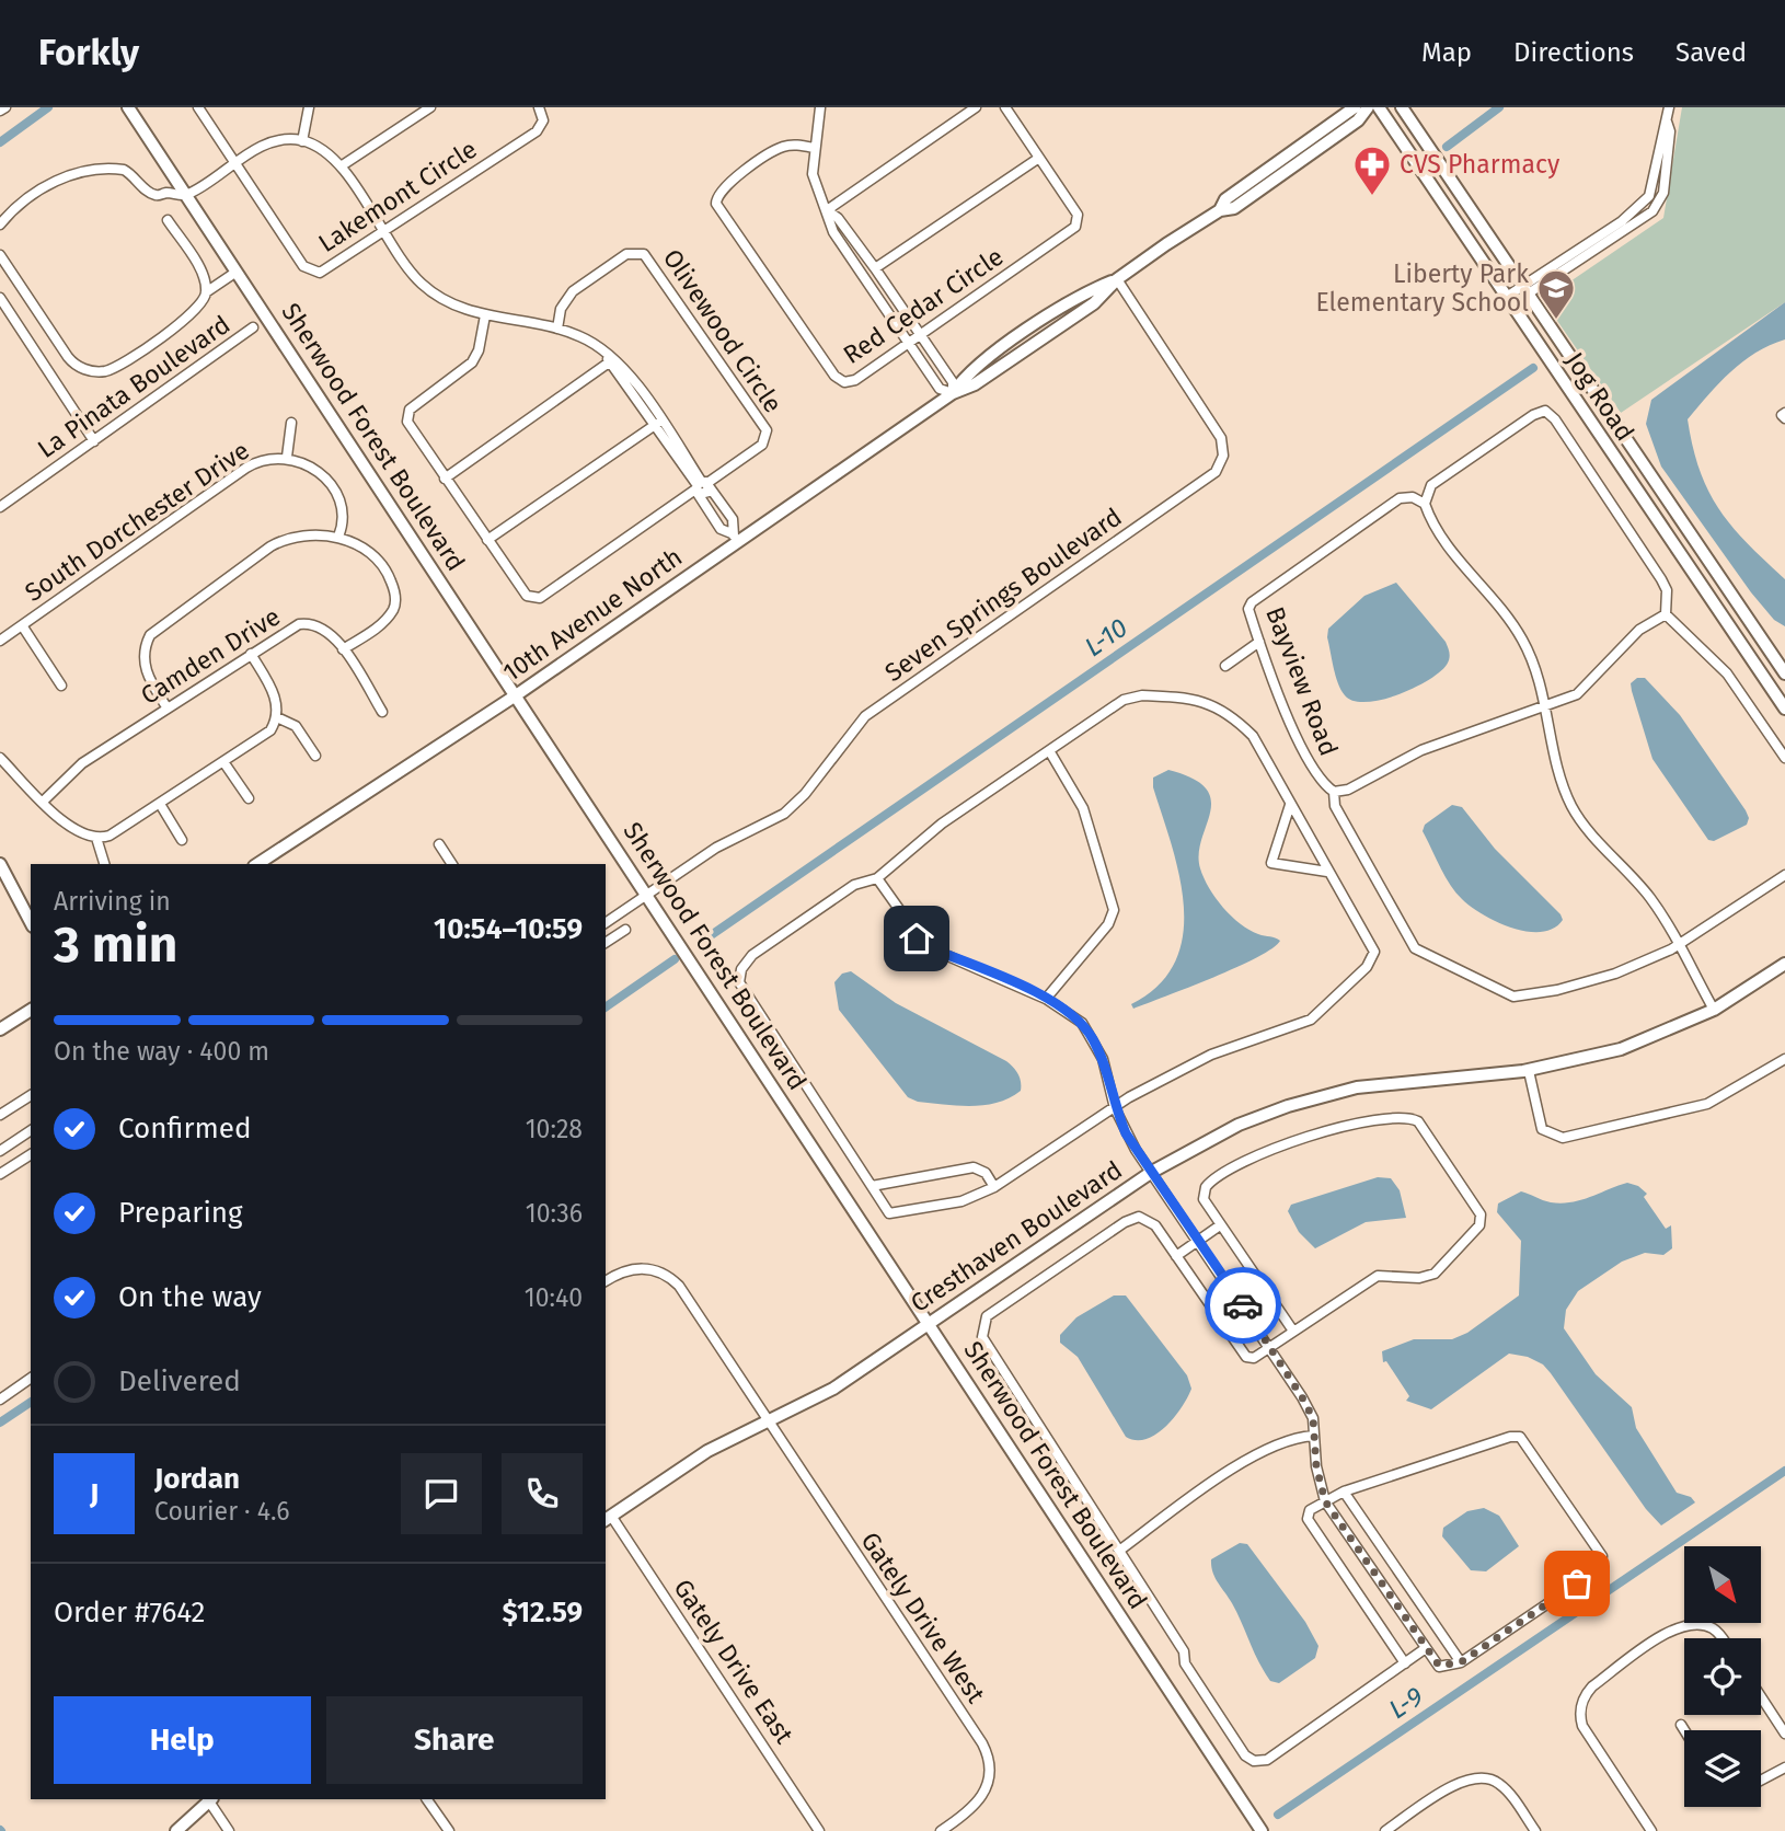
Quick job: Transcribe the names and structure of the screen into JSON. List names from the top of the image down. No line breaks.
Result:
{"streets":{"street":["Lakemont Circle","Red Cedar Circle","Olivewood Circle","La Pinata Boulevard","Jog Road","Sherwood Forest Boulevard","South Dorchester Drive","Seven Springs Boulevard","10th Avenue North","Camden Drive","Bayview Road","Cresthaven Boulevard","Gately Drive West","Gately Drive East"]},"crossings":[["Sherwood Forest Boulevard","Seven Springs Boulevard"],["Sherwood Forest Boulevard","10th Avenue North"],["Sherwood Forest Boulevard","Cresthaven Boulevard"],["Seven Springs Boulevard","10th Avenue North"],["Cresthaven Boulevard","Gately Drive West"],["Cresthaven Boulevard","Gately Drive East"]],"water":["L-10","L-9"],"places":{"pharmacy":["CVS Pharmacy"],"school or university":["Liberty Park Elementary School"]},"north":"bottom right","page":{"header":"Forkly","nav":["Map","Directions","Saved"],"heading":["3 min","Arriving in","10:54–10:59"],"panel":["Jordan","Courier · 4.6","Order #7642","$12.59"],"bar":"On the way · 400 m","list":[["Confirmed","10:28"],["Preparing","10:36"],["On the way","10:40"],"Delivered"],"round":"J","buttons":["Help","Share"]}}
